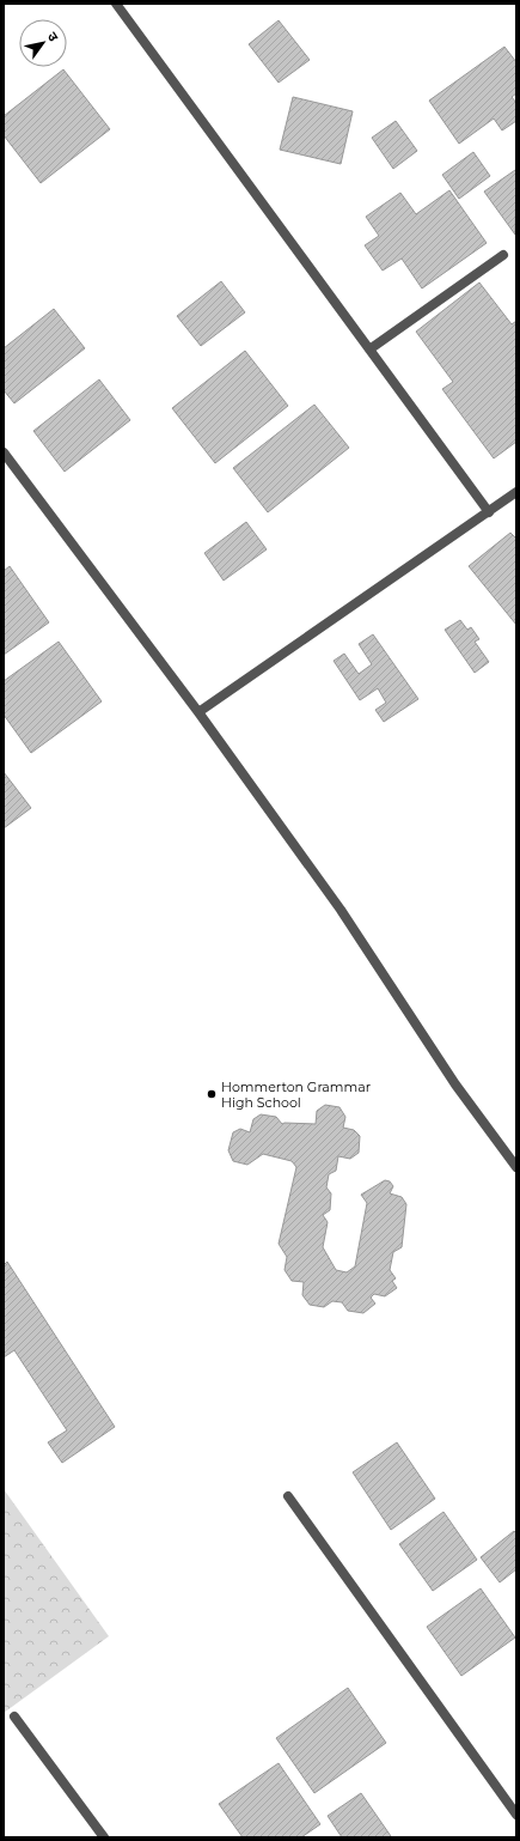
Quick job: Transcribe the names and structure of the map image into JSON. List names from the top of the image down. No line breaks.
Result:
{"places":["Hommerton Grammar High School"],"north":"top right"}
